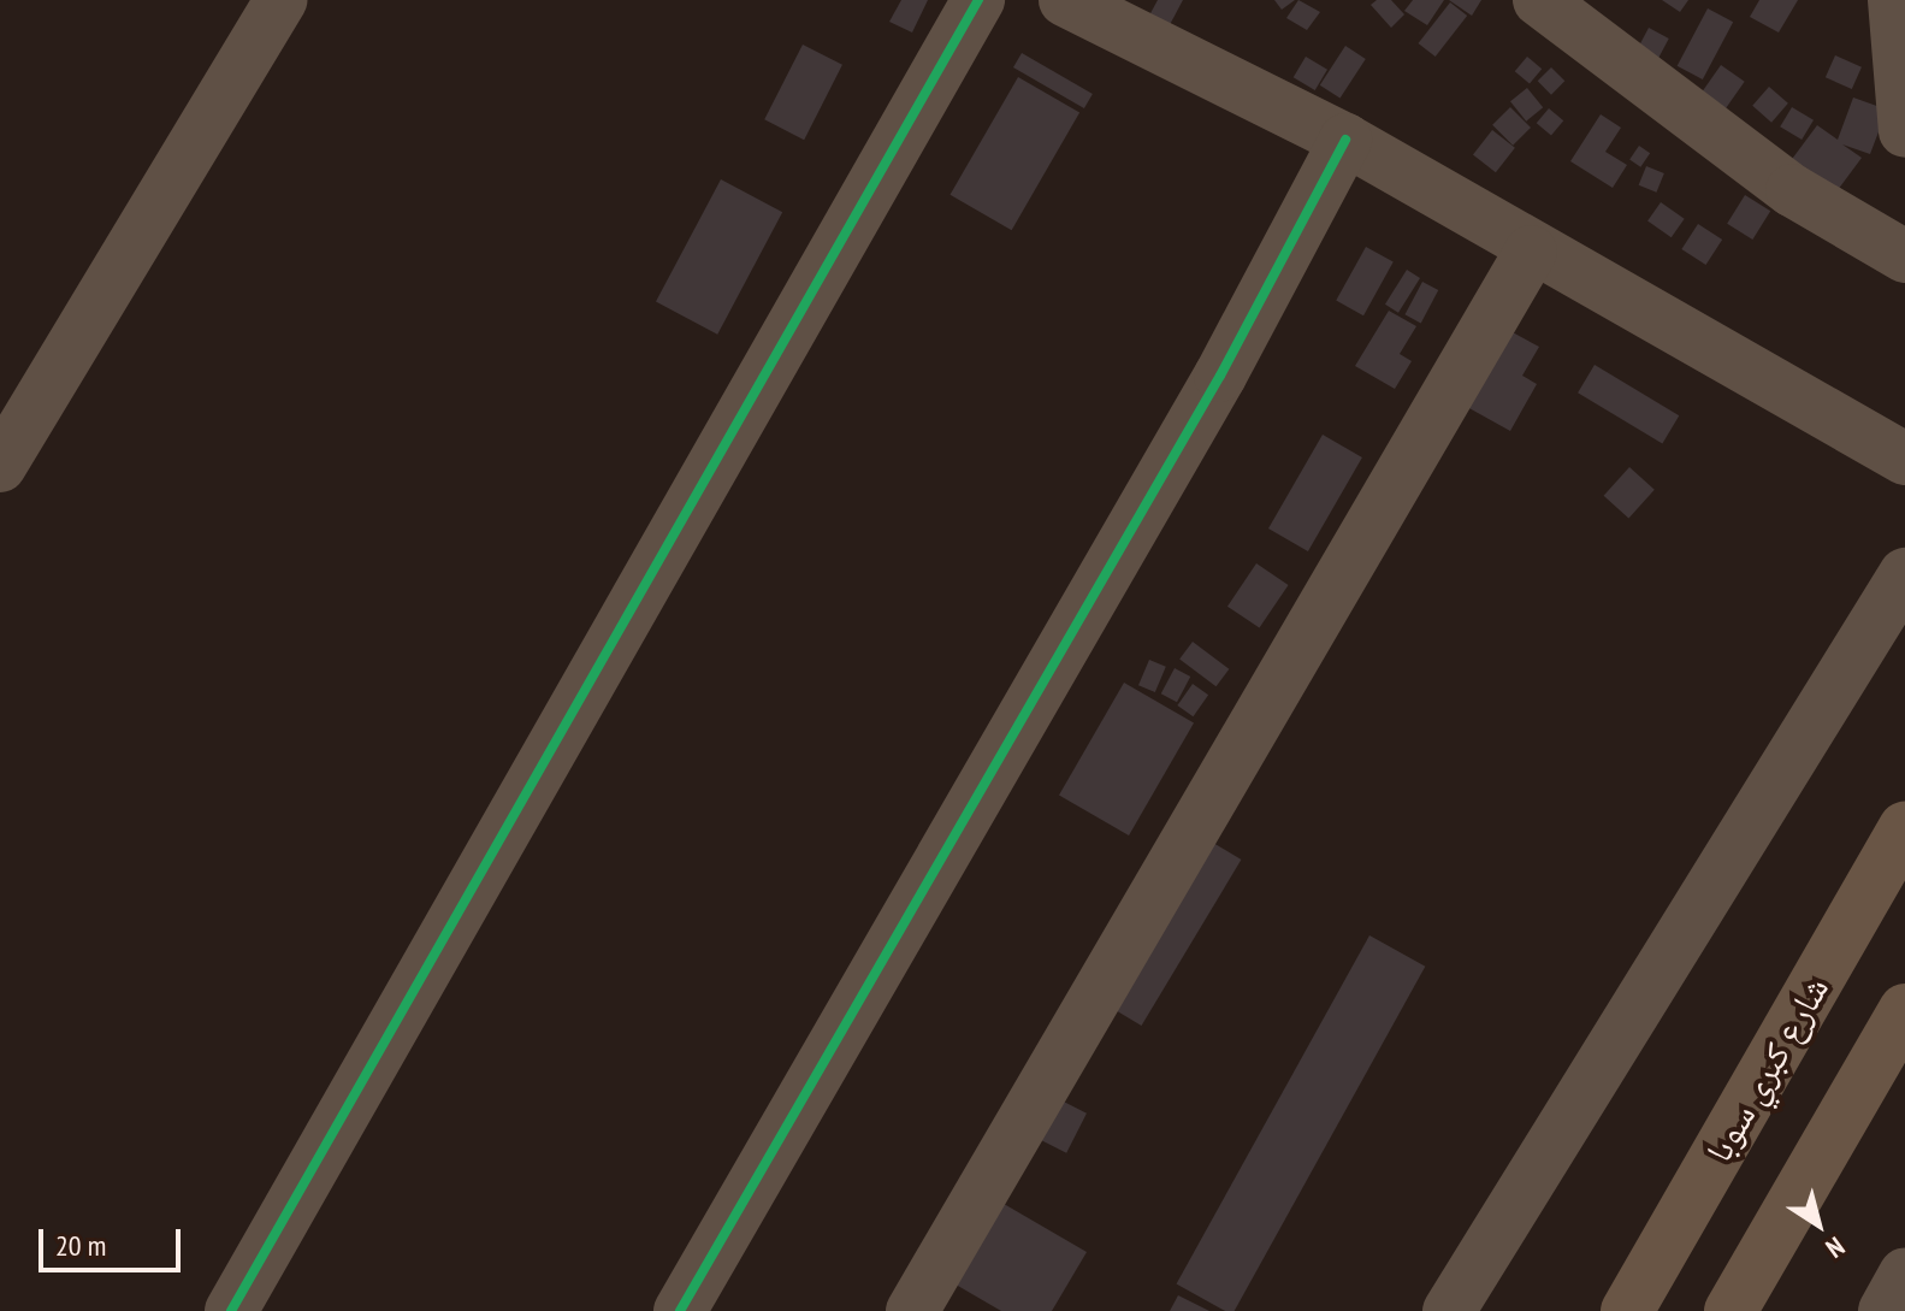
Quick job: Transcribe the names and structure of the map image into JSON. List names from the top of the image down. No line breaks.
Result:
{"streets":{"highway":["شارع كبري سوبا"]},"scale_bar":"20 m","north":"bottom right"}
